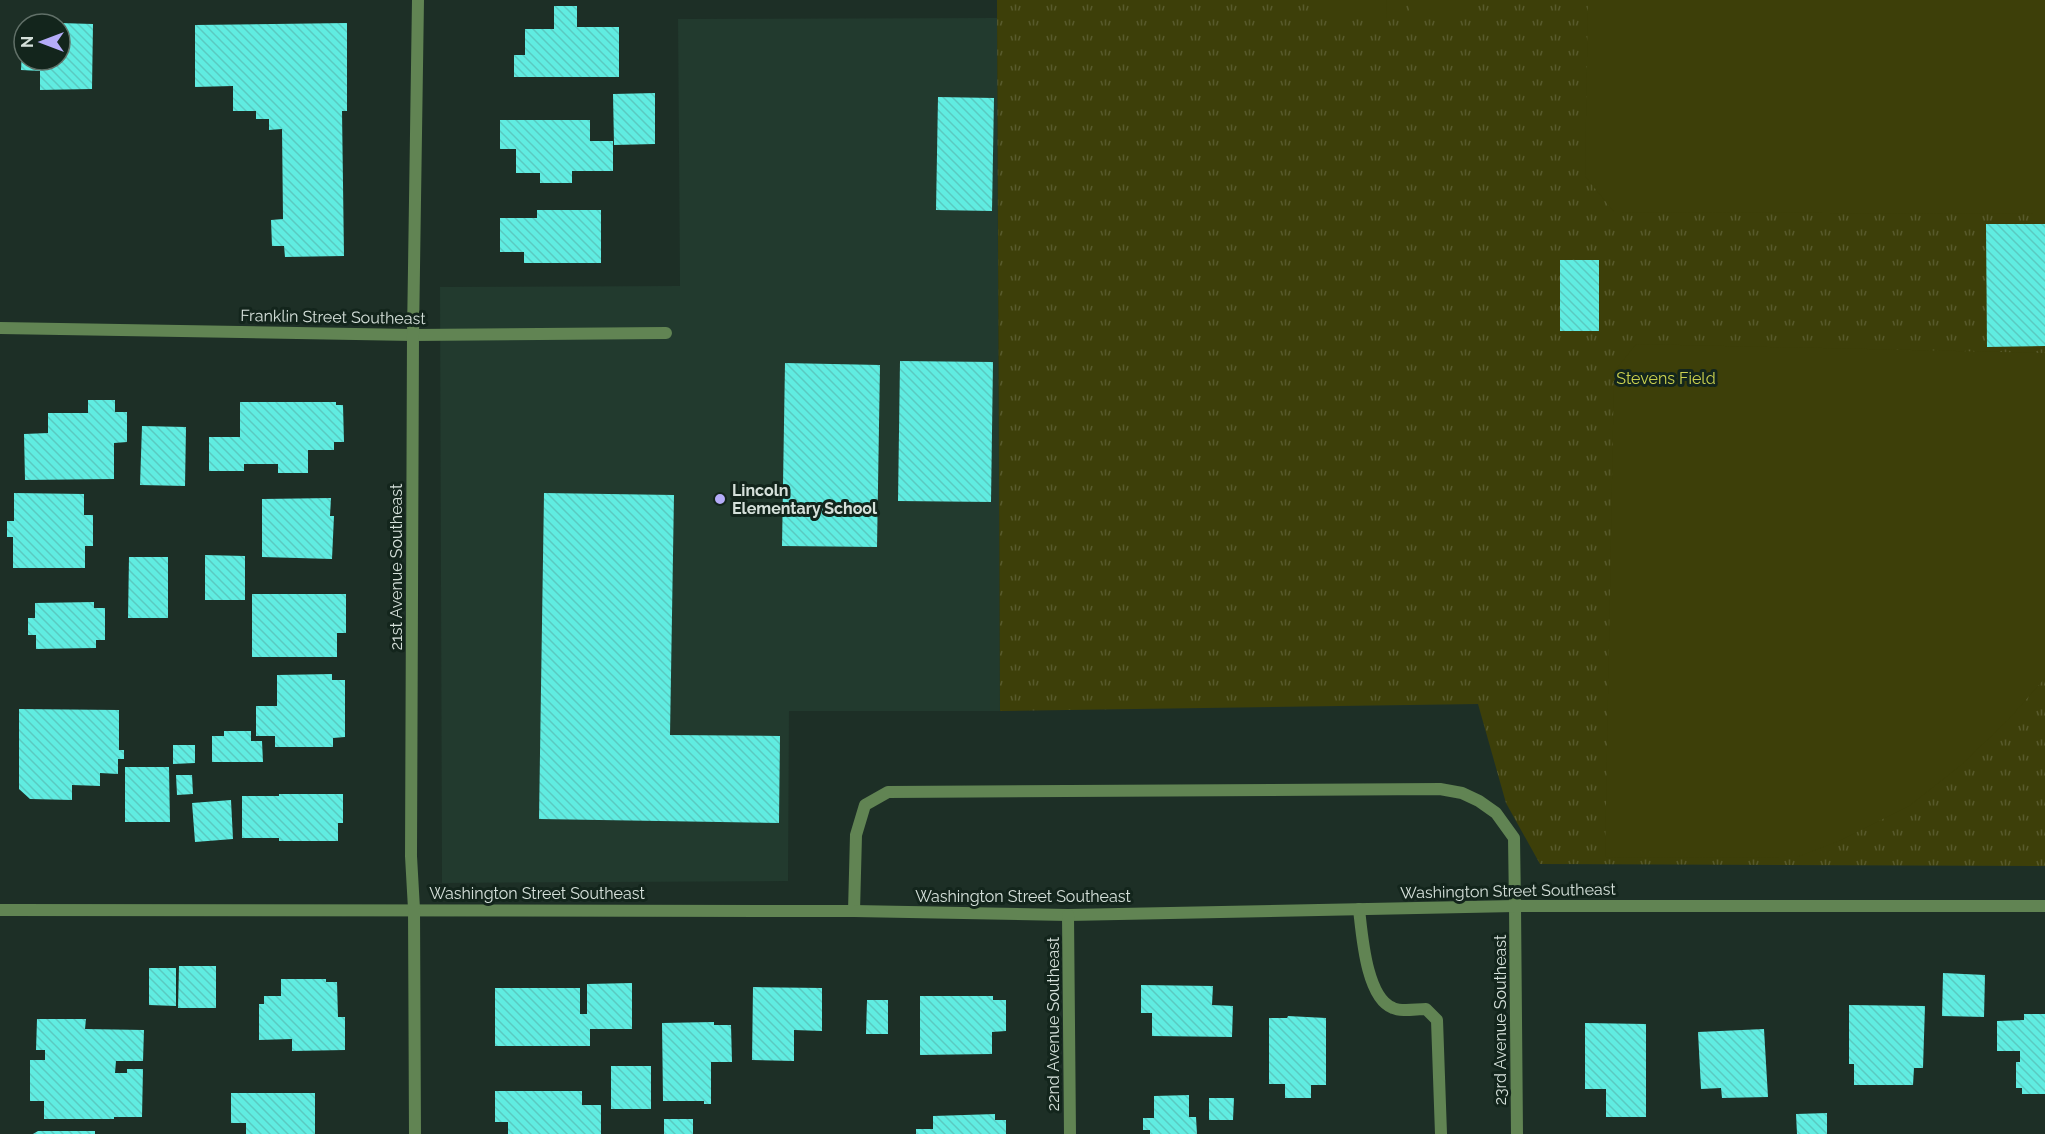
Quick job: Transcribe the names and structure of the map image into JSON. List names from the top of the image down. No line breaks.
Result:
{"streets":{"street":["Franklin Street Southeast","21st Avenue Southeast","Washington Street Southeast","23rd Avenue Southeast","22nd Avenue Southeast"]},"crossings":[["Franklin Street Southeast","21st Avenue Southeast"],["21st Avenue Southeast","Washington Street Southeast"],["Washington Street Southeast","23rd Avenue Southeast"],["Washington Street Southeast","22nd Avenue Southeast"]],"parks":["Stevens Field"],"places":["Lincoln Elementary School"],"north":"left"}
